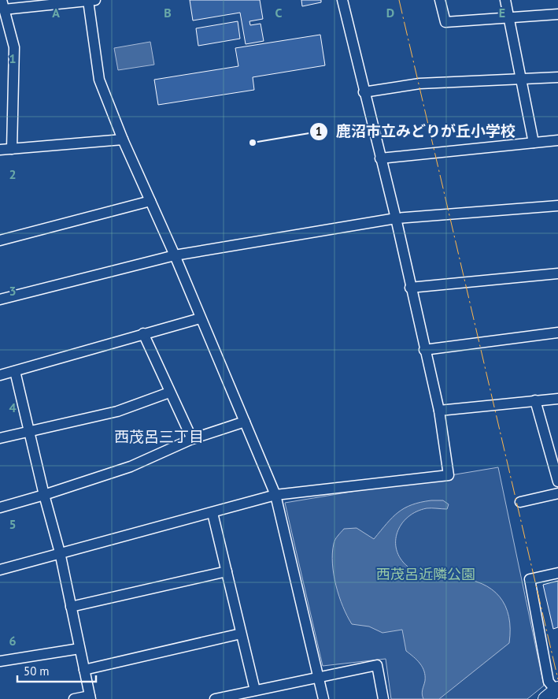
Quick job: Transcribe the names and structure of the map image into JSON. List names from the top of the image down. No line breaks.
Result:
{"districts":["西茂呂三丁目"],"parks":["西茂呂近隣公園"],"places":["鹿沼市立みどりが丘小学校"],"scale_bar":"50 m","grid":{"columns":["A","B","C","D","E"],"rows":["1","2","3","4","5","6"]}}
